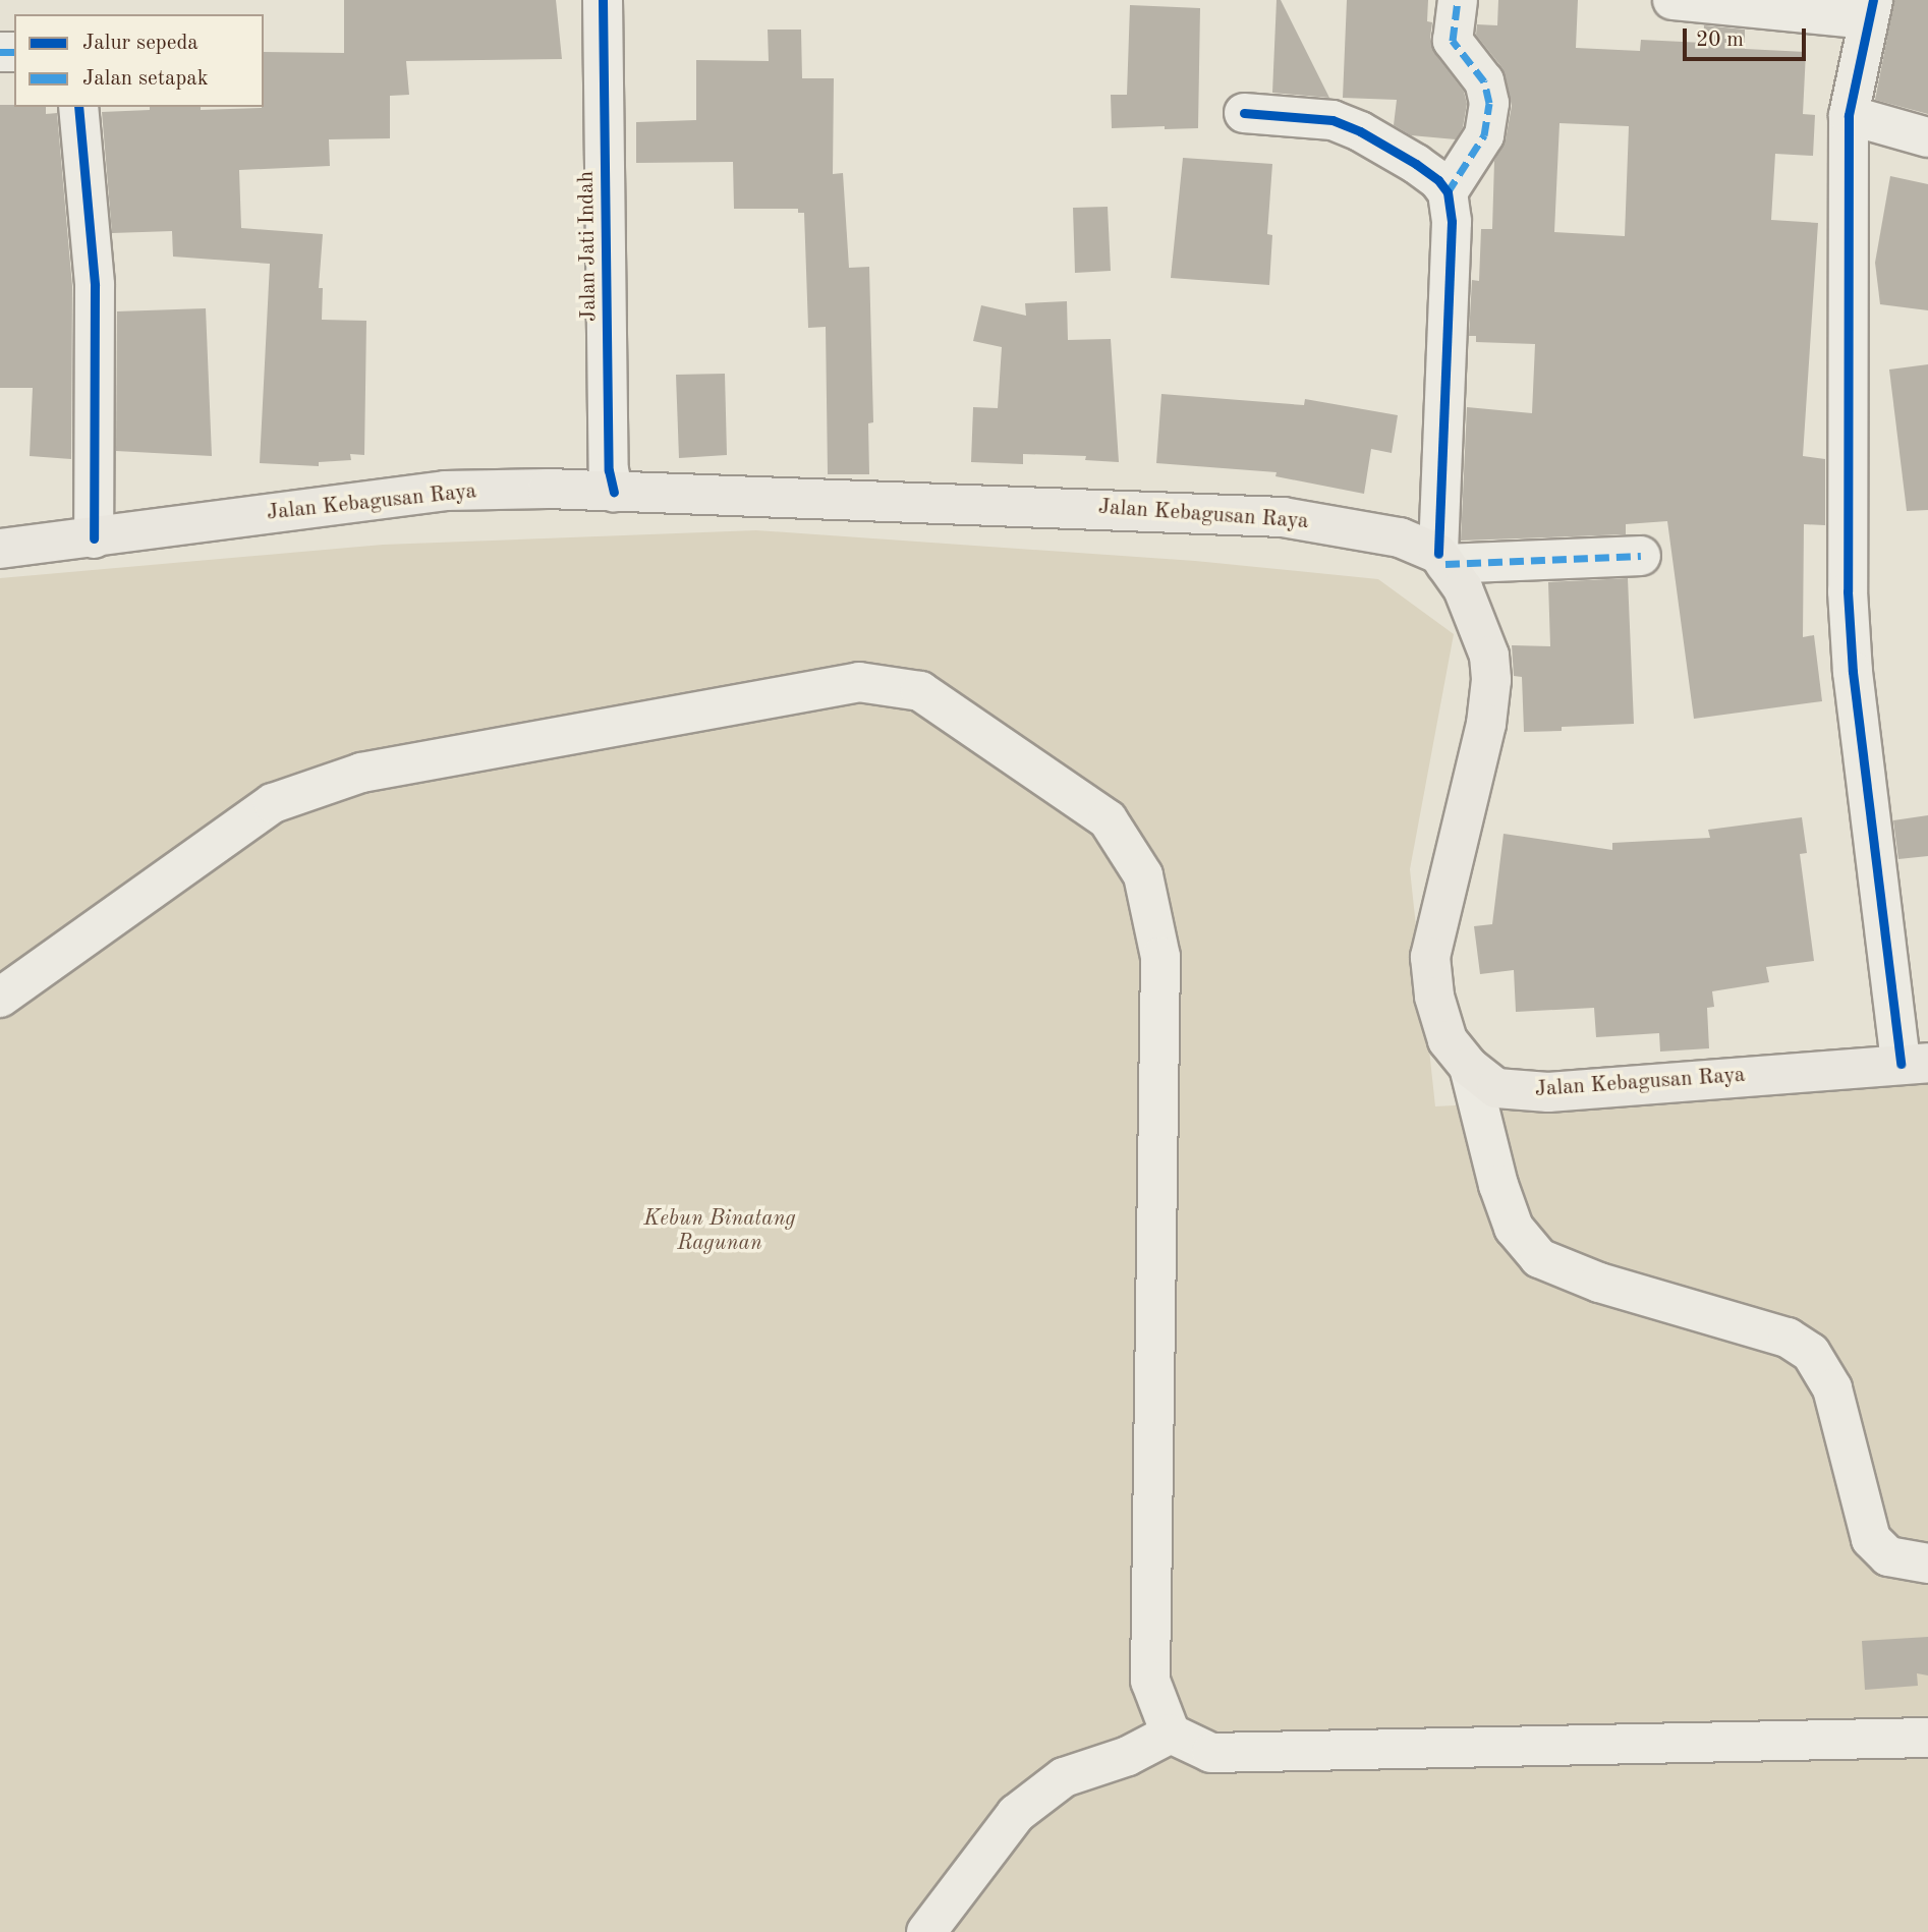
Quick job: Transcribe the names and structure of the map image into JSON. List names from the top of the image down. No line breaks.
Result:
{"streets":{"main road":["Jalan Kebagusan Raya"],"street":["Jalan Jati Indah"]},"crossings":[["Jalan Jati Indah","Jalan Kebagusan Raya"]],"parks":["Kebun Binatang Ragunan"],"legend":["Jalur sepeda","Jalan setapak"],"scale_bar":"20 m"}
